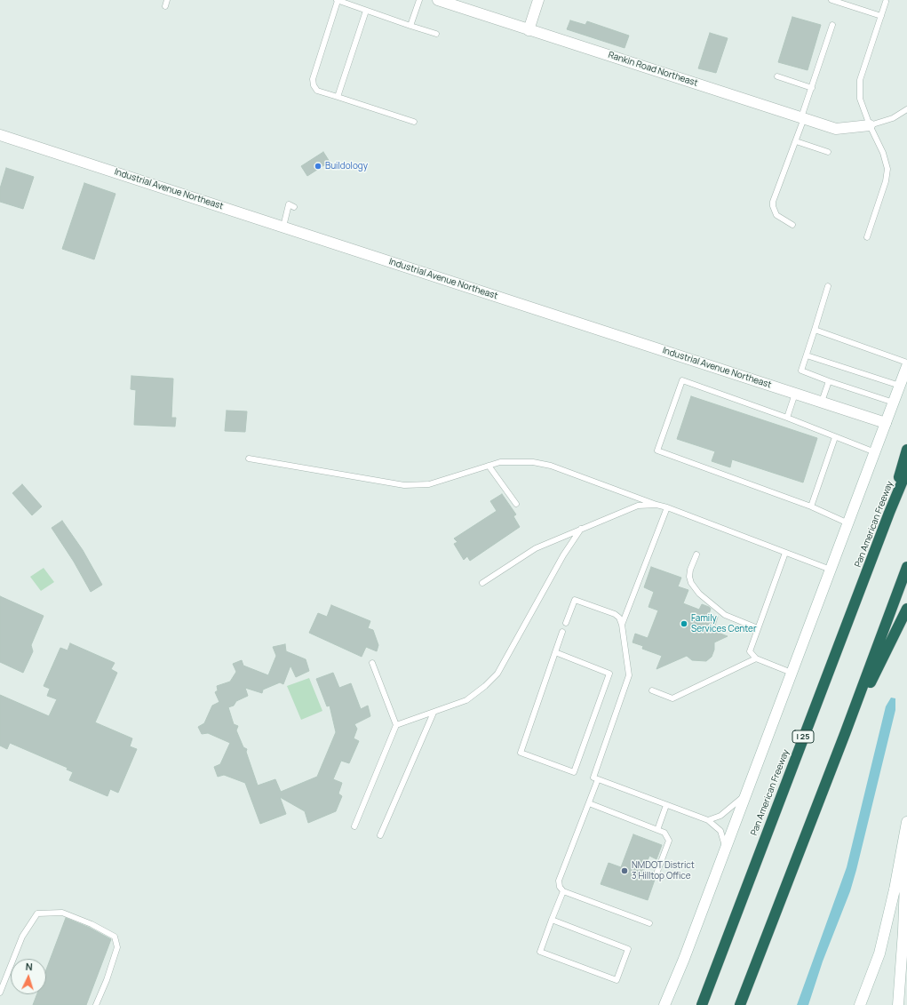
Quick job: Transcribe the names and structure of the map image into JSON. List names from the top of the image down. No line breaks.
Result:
{"streets":{"highway":["Pan American Freeway","I 25"],"street":["Rankin Road Northeast","Industrial Avenue Northeast"]},"places":["Buildology","Family Services Center","NMDOT District 3 Hilltop Office"],"north":"top"}
